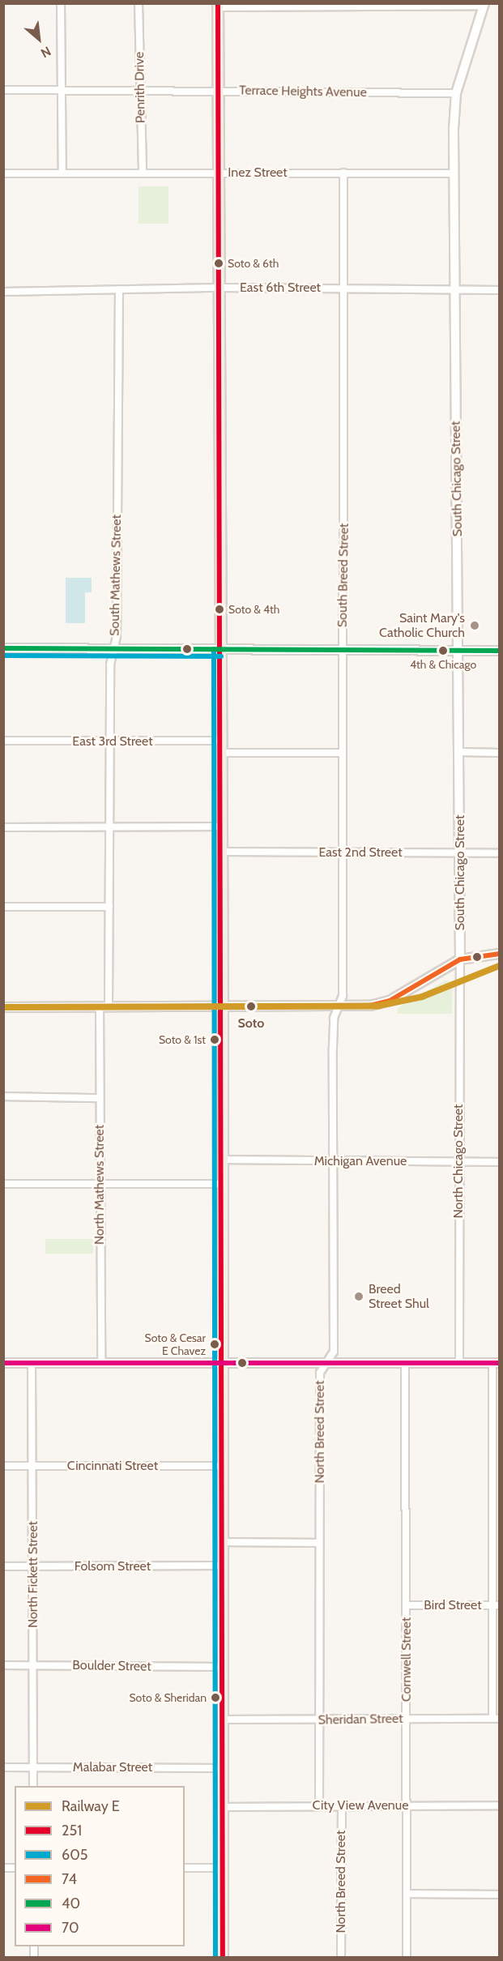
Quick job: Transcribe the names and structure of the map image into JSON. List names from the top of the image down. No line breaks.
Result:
{"streets":{"street":["Penrith Drive","Terrace Heights Avenue","Inez Street","East 6th Street","South Chicago Street","South Mathews Street","South Breed Street","East 3rd Street","East 2nd Street","Michigan Avenue","North Chicago Street","North Mathews Street","North Breed Street","Cincinnati Street","Folsom Street","North Fickett Street","Bird Street","Cornwell Street","Boulder Street","Sheridan Street","Malabar Street","City View Avenue"]},"crossings":[["Penrith Drive","Terrace Heights Avenue"],["Penrith Drive","Inez Street"],["Terrace Heights Avenue","South Chicago Street"],["Inez Street","South Chicago Street"],["Inez Street","South Breed Street"],["East 6th Street","South Chicago Street"],["East 6th Street","South Mathews Street"],["East 6th Street","South Breed Street"],["South Chicago Street","East 2nd Street"],["South Chicago Street","North Chicago Street"],["South Mathews Street","East 3rd Street"],["South Mathews Street","North Mathews Street"],["South Breed Street","East 2nd Street"],["South Breed Street","North Breed Street"],["Michigan Avenue","North Chicago Street"],["Michigan Avenue","North Breed Street"],["North Breed Street","Sheridan Street"],["North Breed Street","City View Avenue"],["Cincinnati Street","North Fickett Street"],["Folsom Street","North Fickett Street"],["North Fickett Street","Boulder Street"],["North Fickett Street","Malabar Street"],["Bird Street","Cornwell Street"],["Cornwell Street","Sheridan Street"],["Cornwell Street","City View Avenue"]],"places":["Soto & 6th","Soto & 4th","Saint Mary's Catholic Church","4th & Chicago","Soto","Soto & 1st","Breed Street Shul","Soto & Cesar E Chavez","Soto & Sheridan"],"lines":["transit line 251","transit line 40","transit line 605","transit line 74","rail line E","transit line 70"],"legend":["Railway E","251","605","74","40","70"],"north":"bottom right"}
